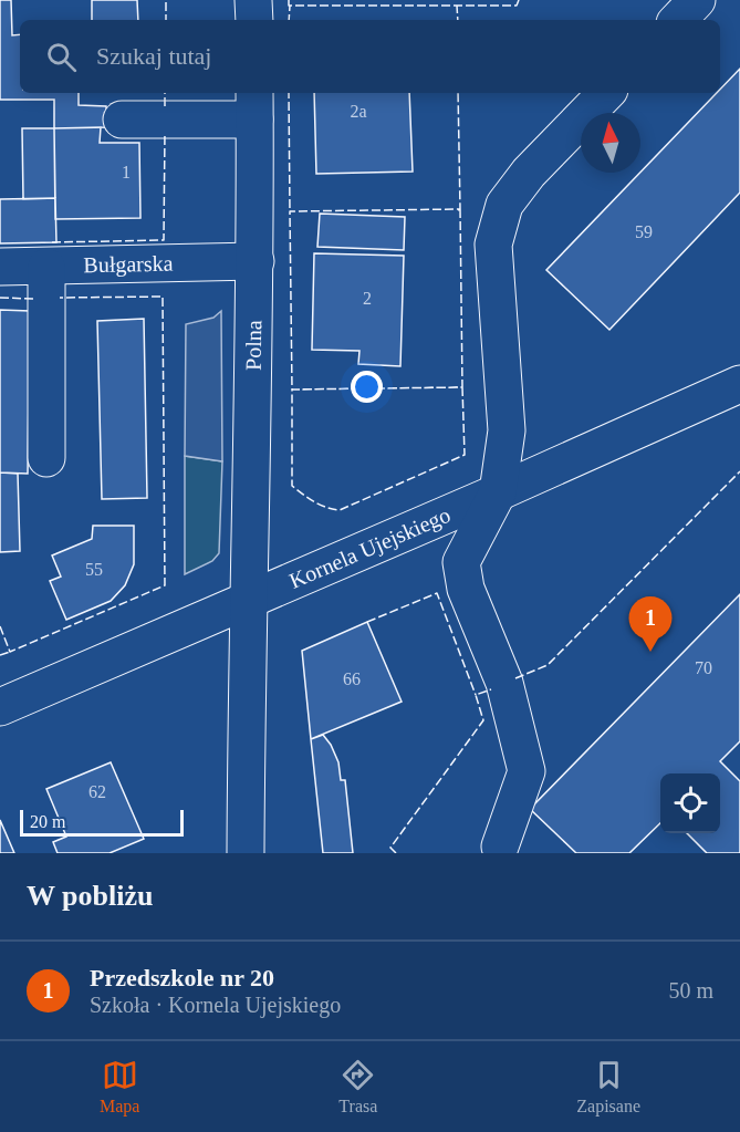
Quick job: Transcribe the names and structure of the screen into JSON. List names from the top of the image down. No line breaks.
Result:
{"streets":{"street":["Bułgarska","Polna","Kornela Ujejskiego"]},"crossings":[["Bułgarska","Polna"],["Polna","Kornela Ujejskiego"]],"house_numbers":["2a","1","59","2","55","70","66","62"],"scale_bar":"20 m","north":"top","page":{"search":"Szukaj tutaj","pins":"1","scale":"20 m","heading":"W pobliżu","list":[{"mark":"1","name":"Przedszkole nr 20","note":"Szkoła · Kornela Ujejskiego","value":"50 m"}],"nav":["Mapa","Trasa","Zapisane"]}}
